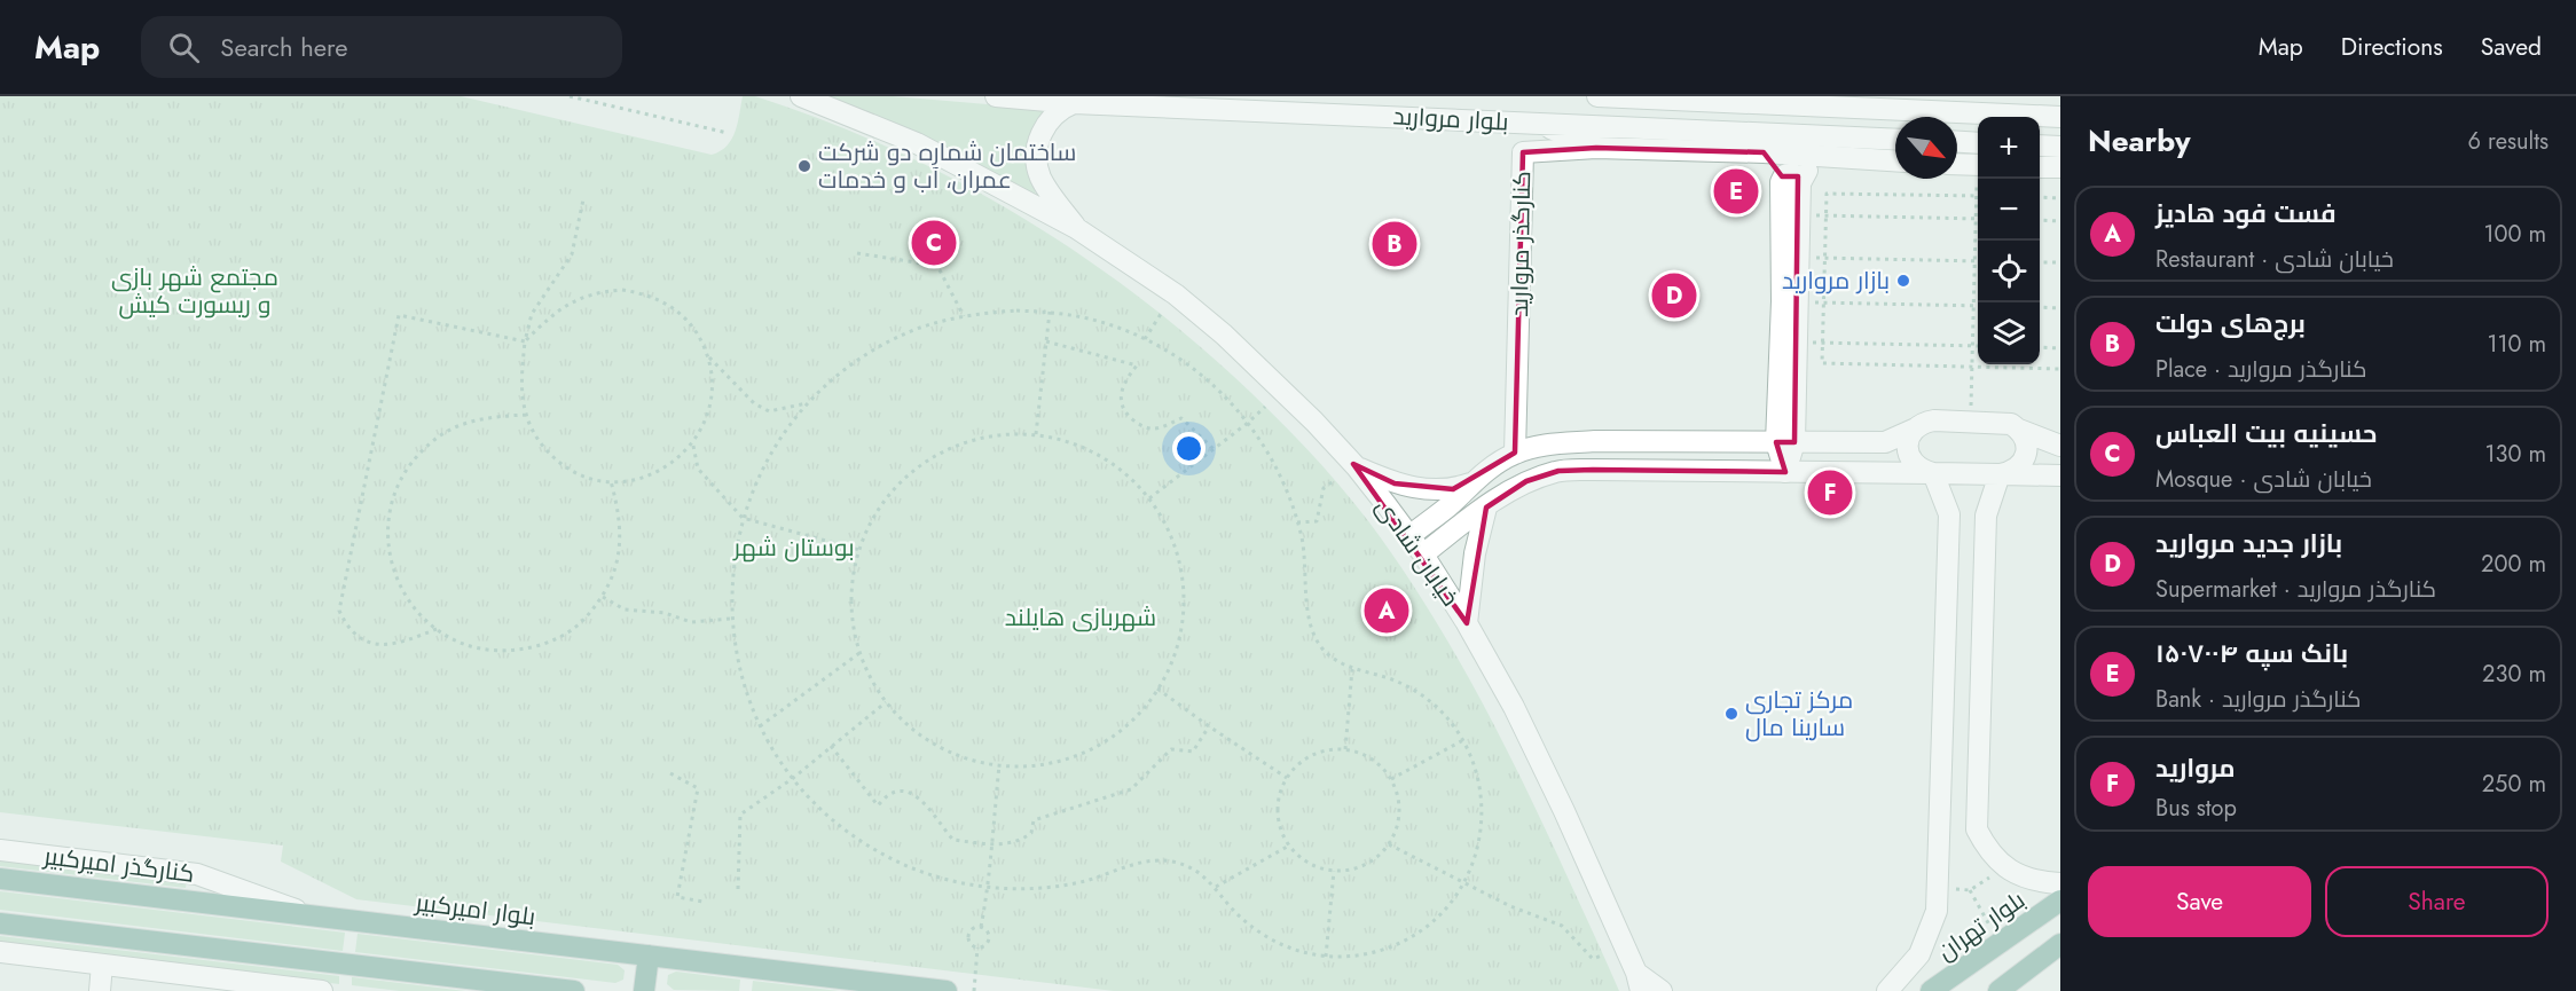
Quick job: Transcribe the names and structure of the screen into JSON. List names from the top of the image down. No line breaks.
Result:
{"streets":{"main road":["بلوار امیرکبیر","بلوار تهران"],"street":["بلوار مروارید","کنارگذر مروارید","خیابان شادی","کنارگذر امیرکبیر"]},"crossings":[["بلوار مروارید","خیابان شادی"],["کنارگذر امیرکبیر","بلوار امیرکبیر"]],"parks":["مجتمع شهر بازی و ریسورت کیش","بوستان شهر","شهربازی هایلند"],"places":["ساختمان شماره دو شرکت عمران، آب و خدمات","بازار مروارید","مرکز تجاری سارینا مال"],"north":"bottom right","page":{"header":"Map","search":"Search here","nav":["Map","Directions","Saved"],"heading":["Nearby","6 results"],"map_buttons":["+","−"],"pins":["E","C","B","D","F","A"],"list":[{"mark":"A","name":"فست فود هادیز","note":"Restaurant · خیابان شادی","value":"100 m"},{"mark":"B","name":"برج‌های دولت","note":"Place · کنارگذر مروارید","value":"110 m"},{"mark":"C","name":"حسینیه بیت العباس","note":"Mosque · خیابان شادی","value":"130 m"},{"mark":"D","name":"بازار جدید مروارید","note":"Supermarket · کنارگذر مروارید","value":"200 m"},{"mark":"E","name":"بانک سپه ۱۵۰۷۰۰۴","note":"Bank · کنارگذر مروارید","value":"230 m"},{"mark":"F","name":"مروارید","note":"Bus stop","value":"250 m"}],"buttons":["Save","Share"]}}
